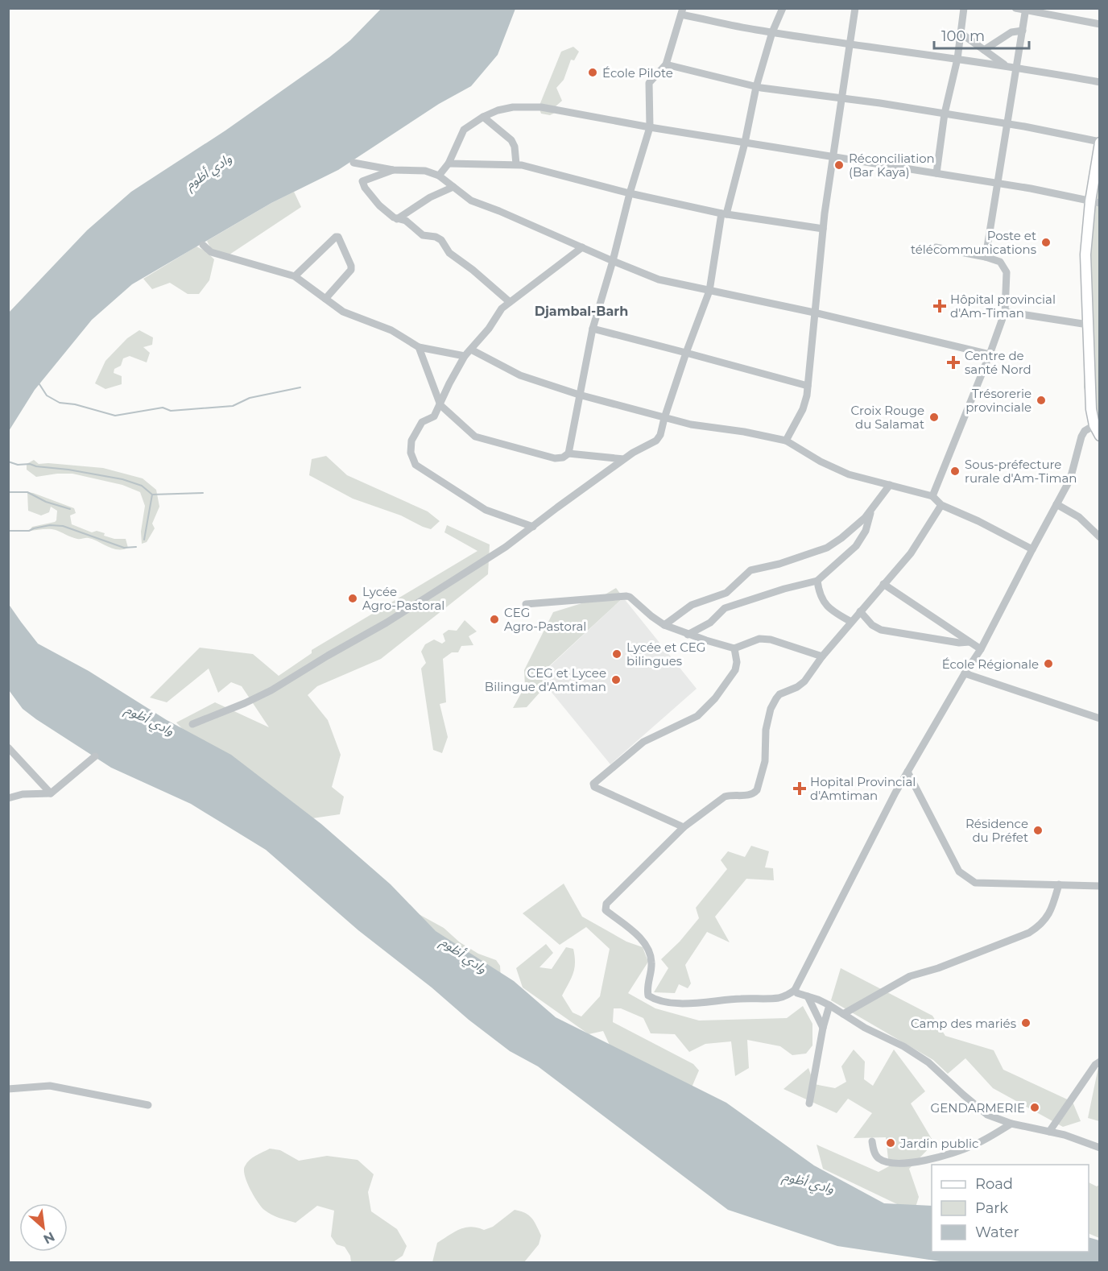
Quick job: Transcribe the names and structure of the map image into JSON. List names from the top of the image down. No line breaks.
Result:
{"districts":["Djambal-Barh"],"water":["وادي أظوم"],"places":{"other":["École Pilote","Réconciliation (Bar Kaya)","Poste et télécommunications","Trésorerie provinciale","Croix Rouge du Salamat","Sous-préfecture rurale d'Am-Timan","Lycée Agro-Pastoral","CEG Agro-Pastoral","Lycée et CEG bilingues","École Régionale","CEG et Lycee Bilingue d'Amtiman","Résidence du Préfet","Camp des mariés","GENDARMERIE","Jardin public"],"health":["Hôpital provincial d'Am-Timan","Centre de santé Nord","Hopital Provincial d'Amtiman"]},"legend":["Road","Park","Water"],"scale_bar":"100 m","north":"bottom right"}
